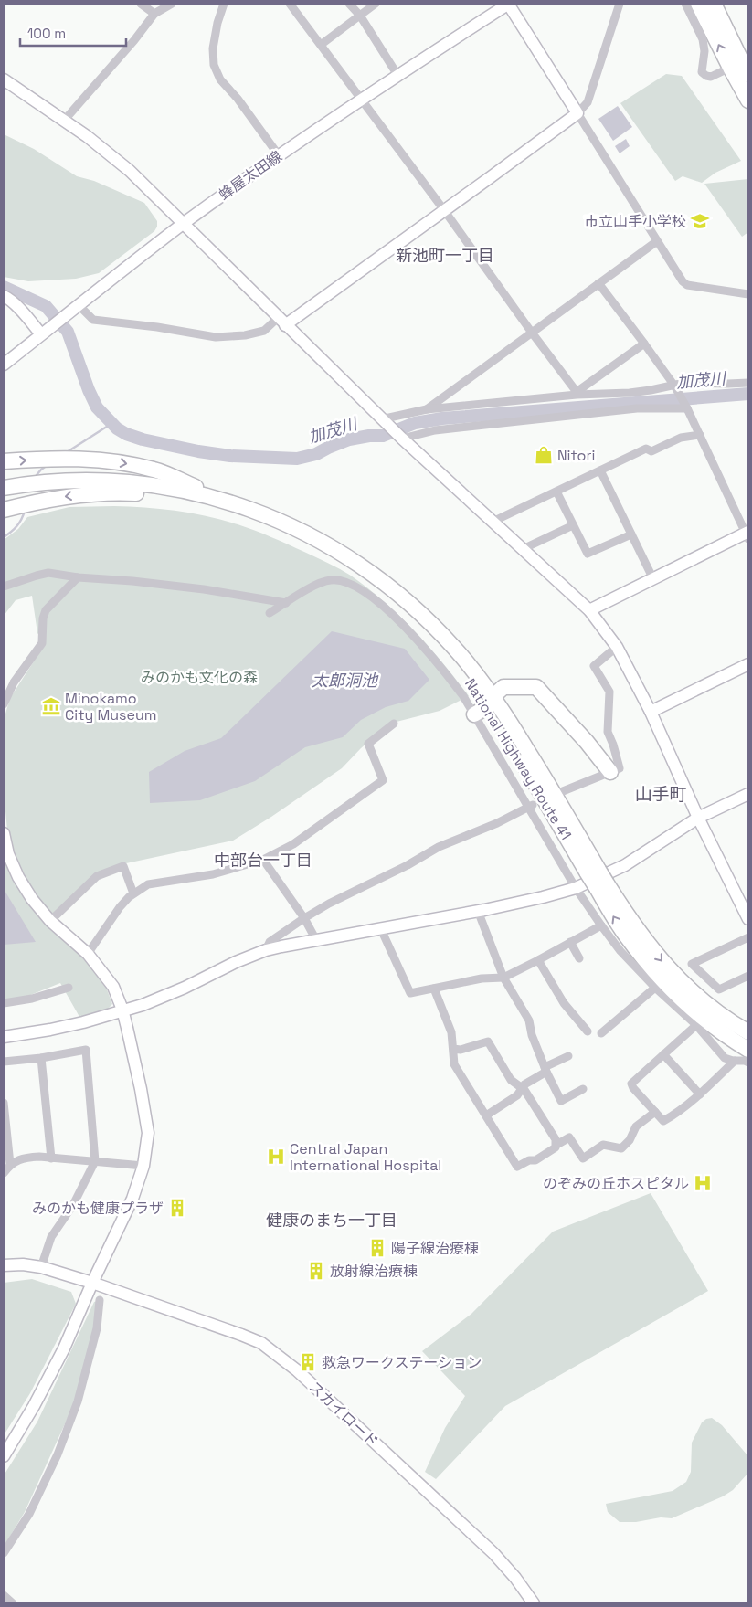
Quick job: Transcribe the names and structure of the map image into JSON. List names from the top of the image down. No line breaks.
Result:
{"streets":{"highway":["National Highway Route 41"],"street":["蜂屋太田線","スカイロード"]},"districts":["新池町一丁目","山手町","中部台一丁目","健康のまち一丁目"],"water":["加茂川","太郎洞池"],"parks":["みのかも文化の森"],"places":{"school or university":["市立山手小学校"],"shop":["Nitori"],"museum":["Minokamo City Museum"],"hospital":["Central Japan International Hospital","のぞみの丘ホスピタル"],"building":["みのかも健康プラザ","陽子線治療棟","放射線治療棟","救急ワークステーション"]},"scale_bar":"100 m"}
